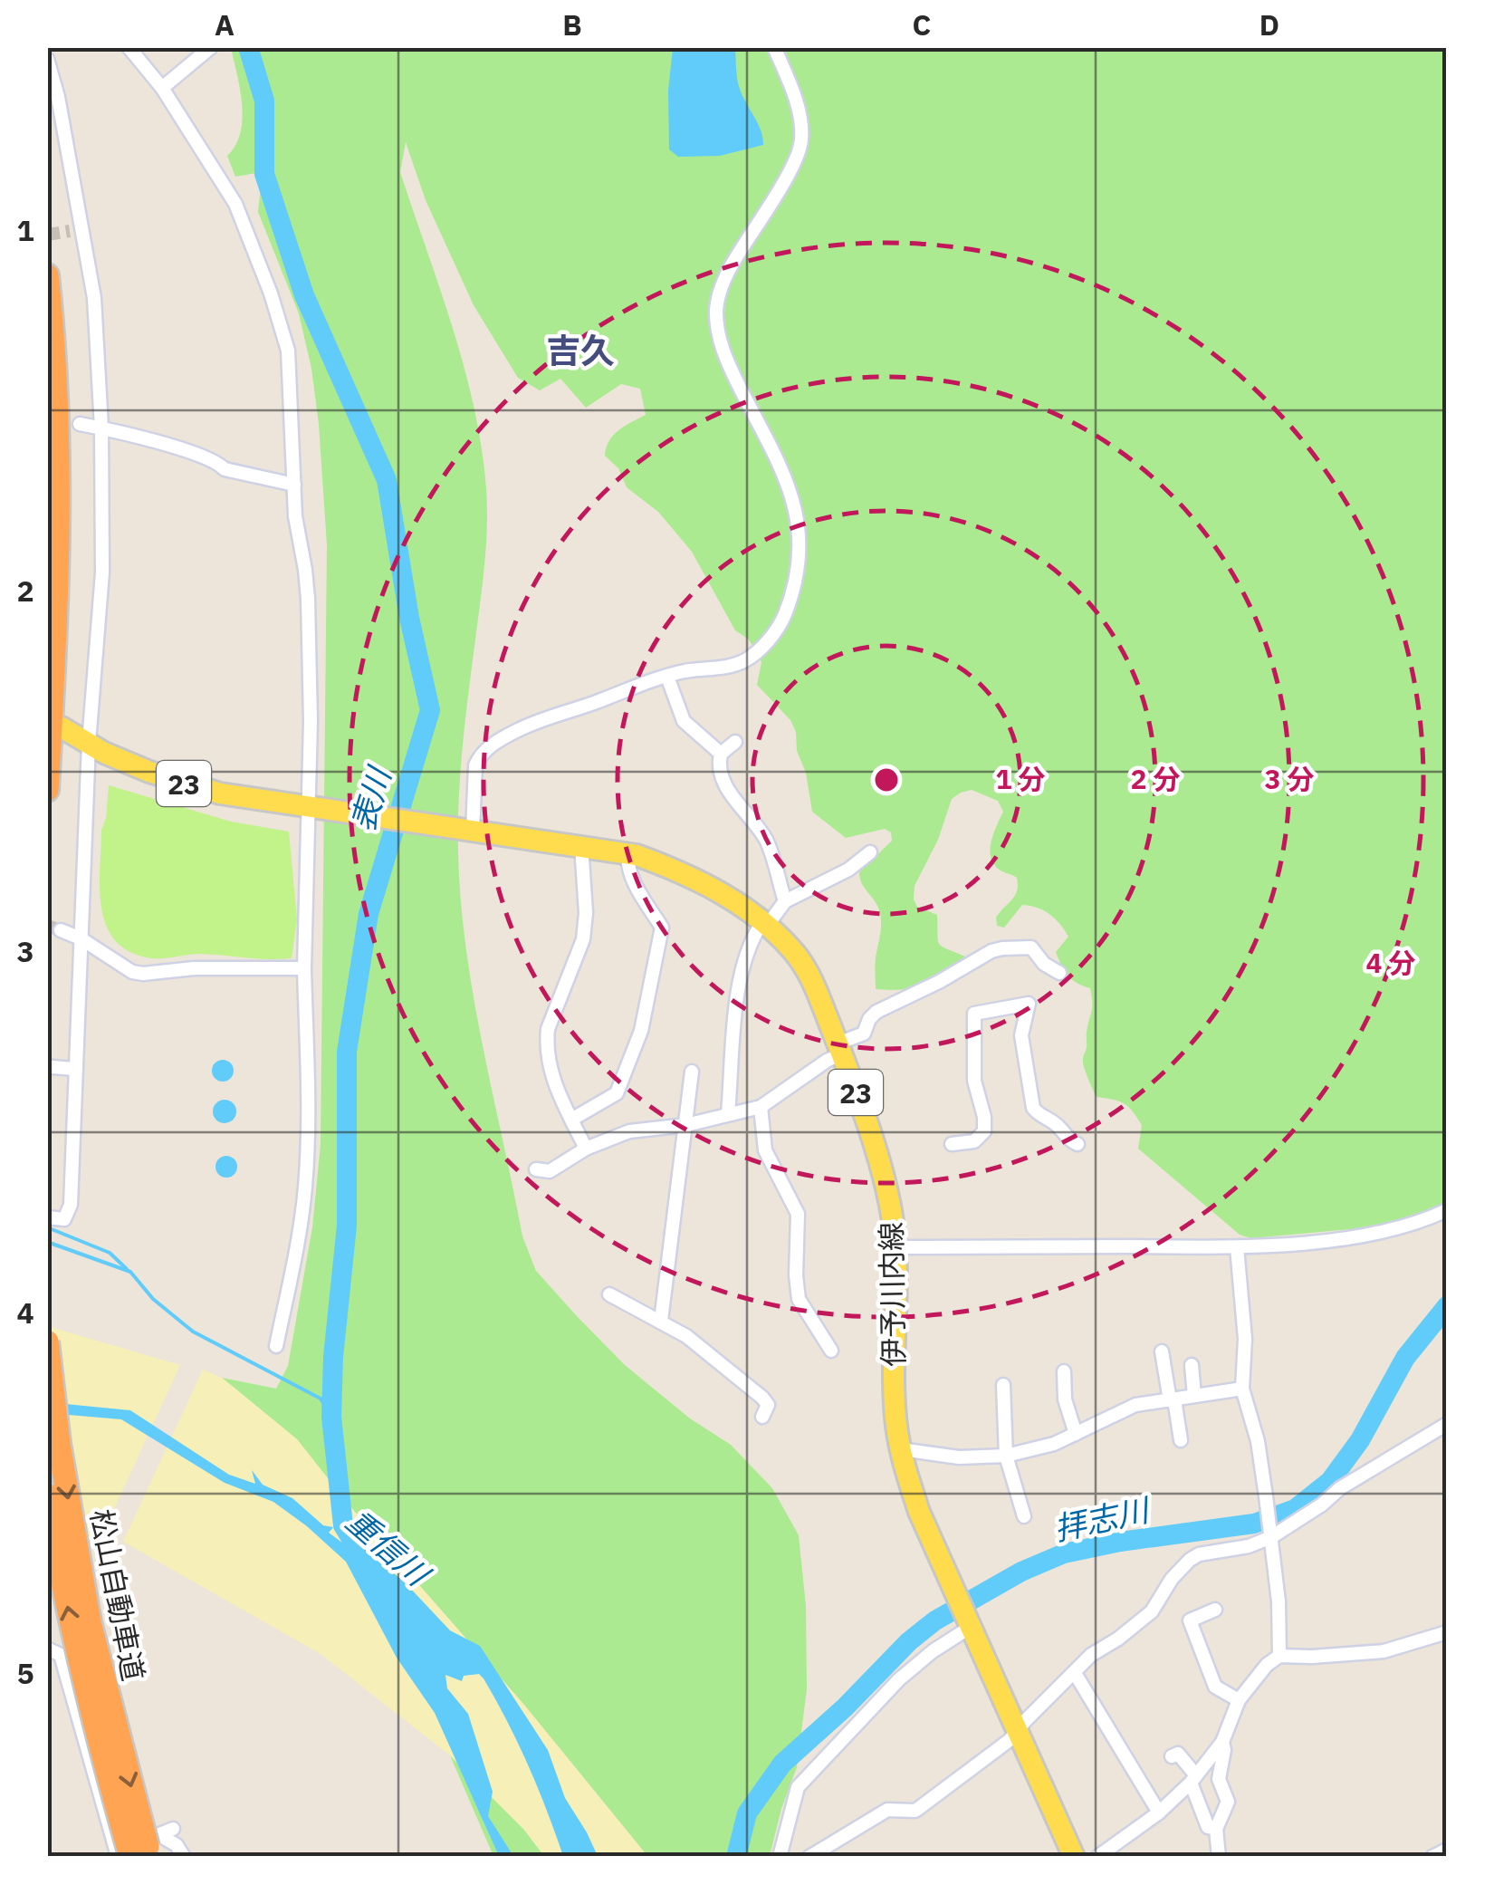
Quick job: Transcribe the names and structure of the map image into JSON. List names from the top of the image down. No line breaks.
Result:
{"streets":{"highway":["松山自動車道"],"main road":["23","伊予川内線"]},"districts":["吉久"],"water":["表川","拝志川","重信川"],"grid":{"columns":["A","B","C","D"],"rows":["1","2","3","4","5"]},"rings":["1 分","2 分","3 分","4 分"]}
